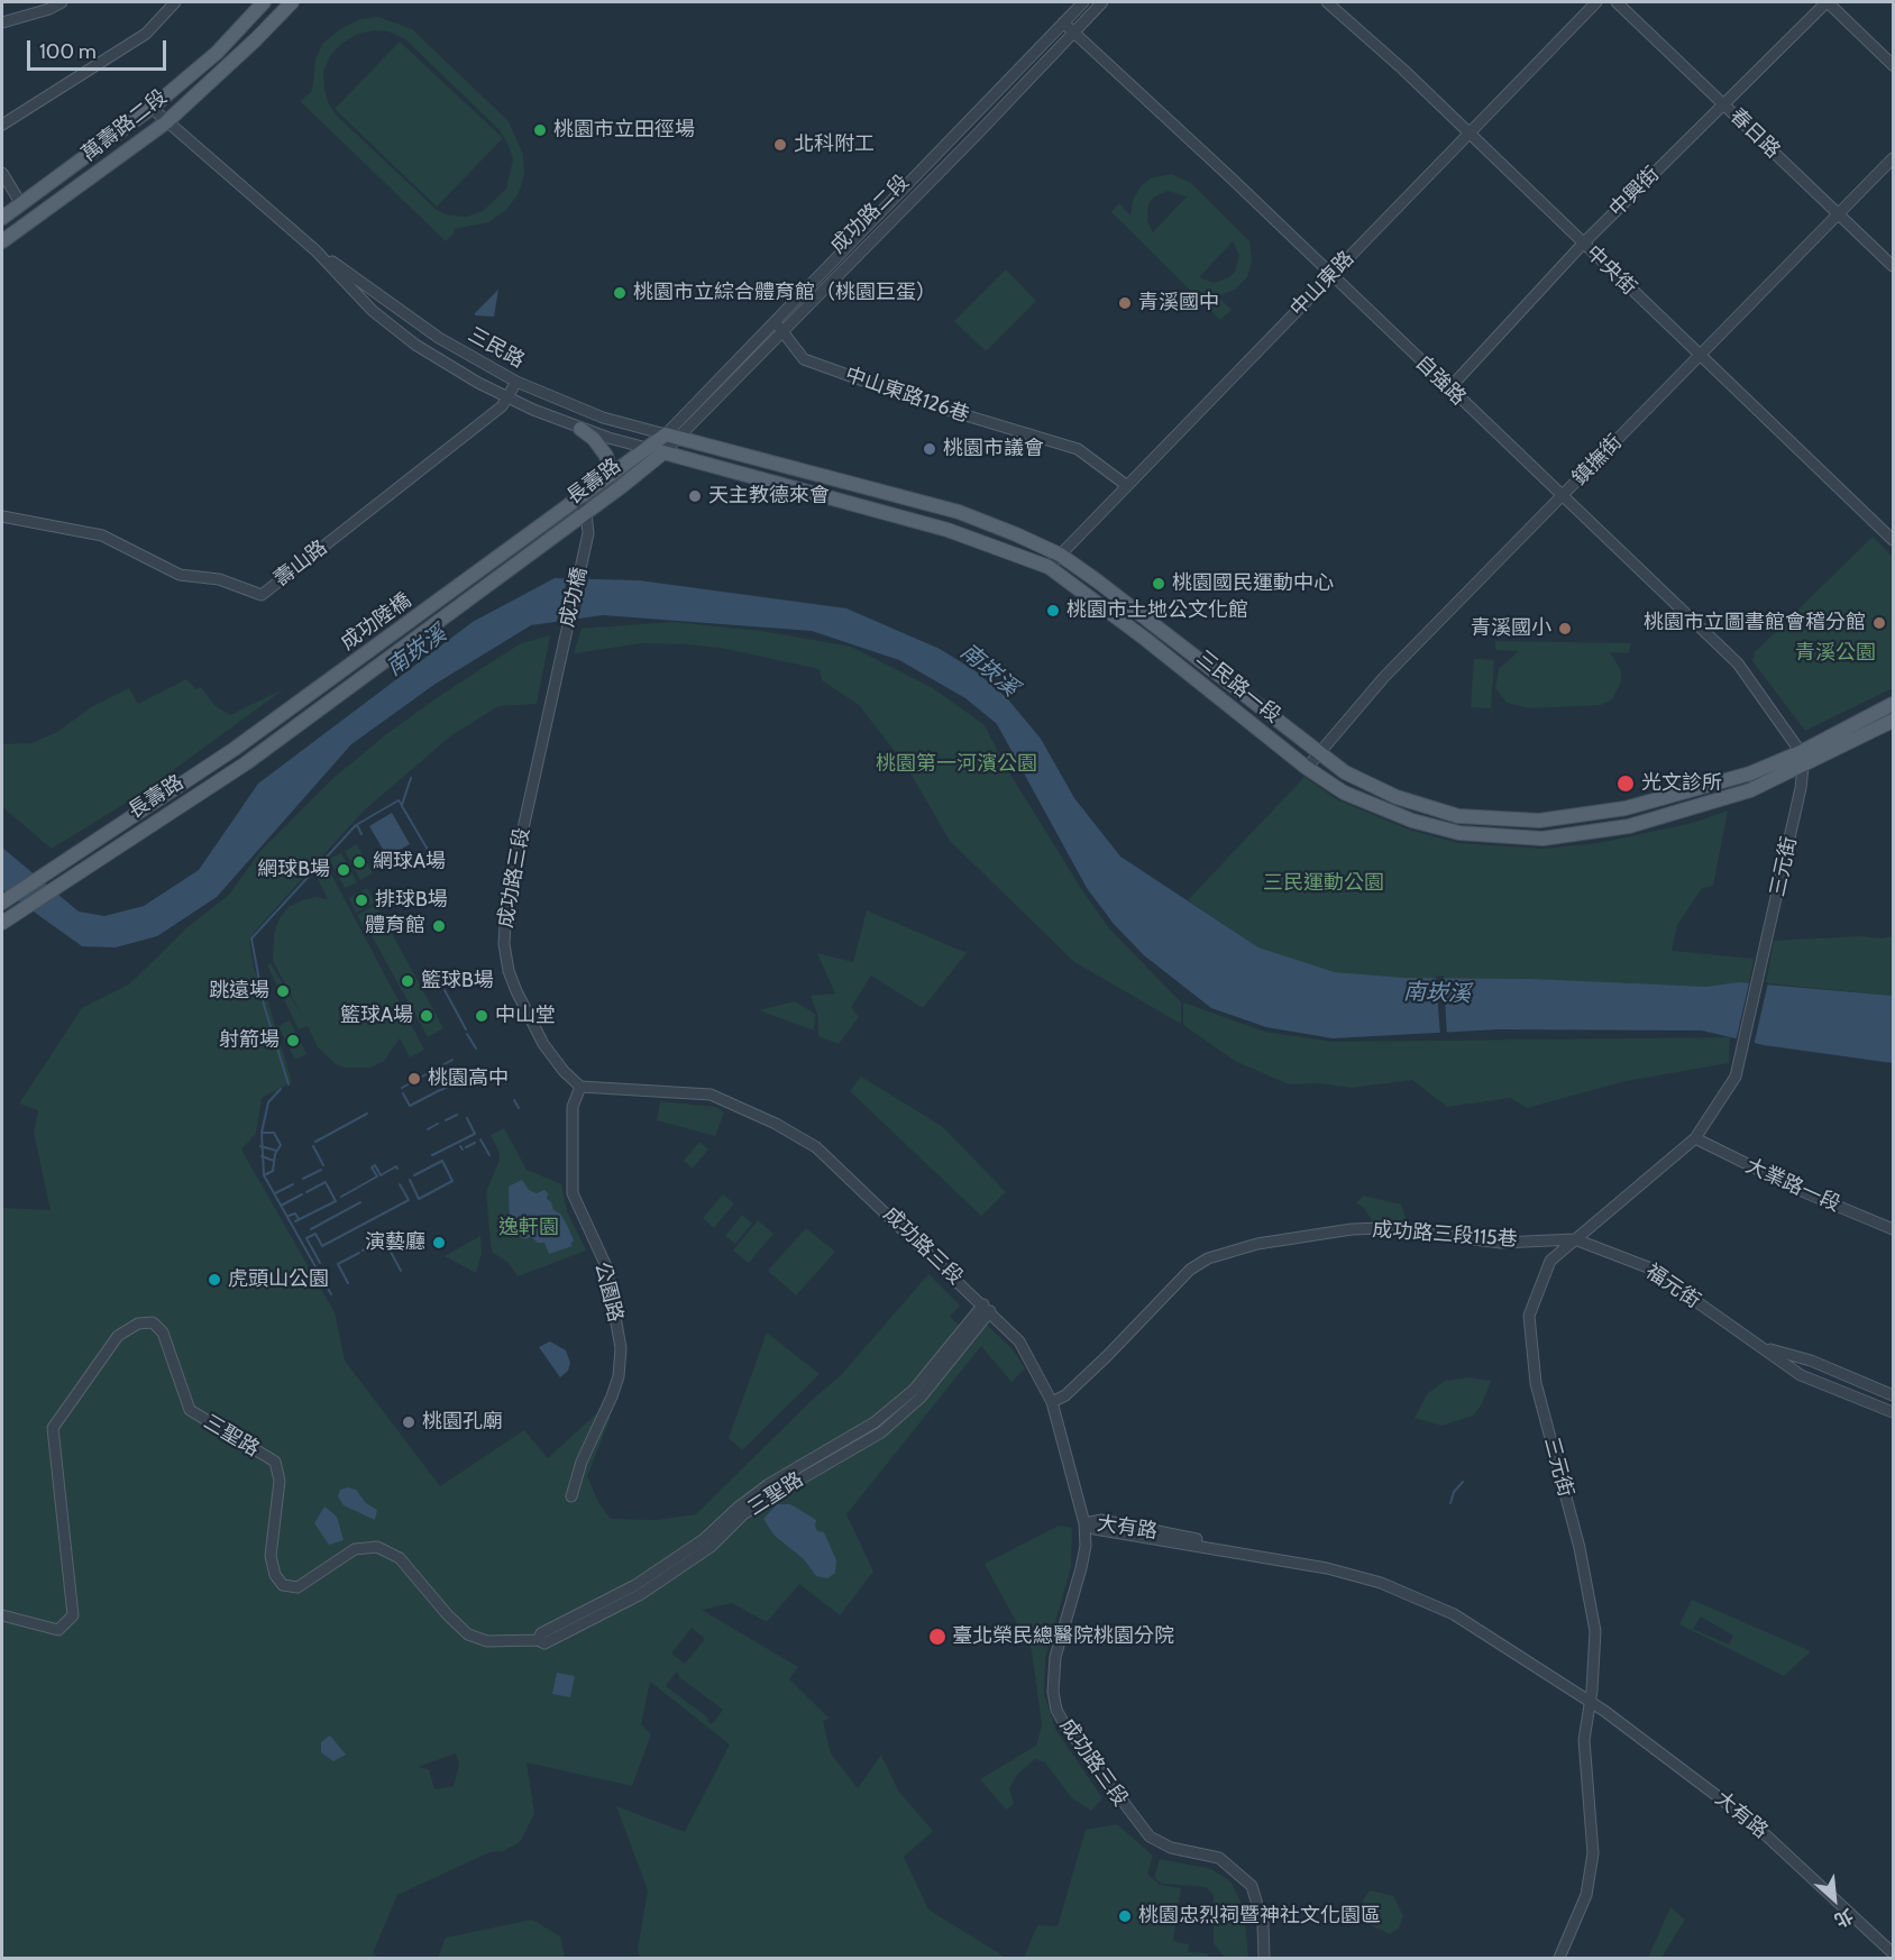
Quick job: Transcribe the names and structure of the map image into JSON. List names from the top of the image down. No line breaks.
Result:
{"streets":{"main road":["萬壽路二段","成功路二段","長壽路","成功陸橋","三民路一段"],"street":["春日路","中興街","中央街","中山東路","三民路","自強路","中山東路126巷","鎮撫街","壽山路","成功橋","三元街","成功路三段","大業路一段","成功路三段115巷","福元街","公園路","三聖路","大有路"]},"crossings":[["萬壽路二段","三民路"],["春日路","中興街"],["春日路","鎮撫街"],["中興街","中央街"],["中興街","自強路"],["成功路二段","三民路"],["成功路二段","自強路"],["成功路二段","中山東路126巷"],["成功路二段","長壽路"],["成功路二段","三民路一段"],["中央街","中山東路"],["中央街","鎮撫街"],["中山東路","自強路"],["中山東路","中山東路126巷"],["中山東路","三民路一段"],["三民路","長壽路"],["三民路","壽山路"],["三民路","三民路一段"],["自強路","鎮撫街"],["自強路","三民路一段"],["自強路","三元街"],["鎮撫街","三民路一段"],["長壽路","成功橋"],["長壽路","成功陸橋"],["長壽路","三民路一段"],["成功橋","成功路三段"],["三民路一段","三元街"],["三元街","大業路一段"],["三元街","成功路三段115巷"],["三元街","福元街"],["三元街","大有路"],["成功路三段","成功路三段115巷"],["成功路三段","公園路"],["成功路三段","三聖路"],["成功路三段","大有路"],["成功路三段115巷","福元街"]],"water":["南崁溪"],"parks":["青溪公園","桃園第一河濱公園","三民運動公園","逸軒園"],"places":["桃園市立田徑場","北科附工","桃園市立綜合體育館（桃園巨蛋）","青溪國中","桃園市議會","天主教德來會","桃園國民運動中心","桃園市土地公文化館","桃園市立圖書館會稽分館","青溪國小","光文診所","網球A場","網球B場","排球B場","體育館","籃球B場","跳遠場","籃球A場","中山堂","射箭場","桃園高中","演藝廳","虎頭山公園","桃園孔廟","臺北榮民總醫院桃園分院","桃園忠烈祠暨神社文化園區"],"scale_bar":"100 m","north":"bottom right"}
